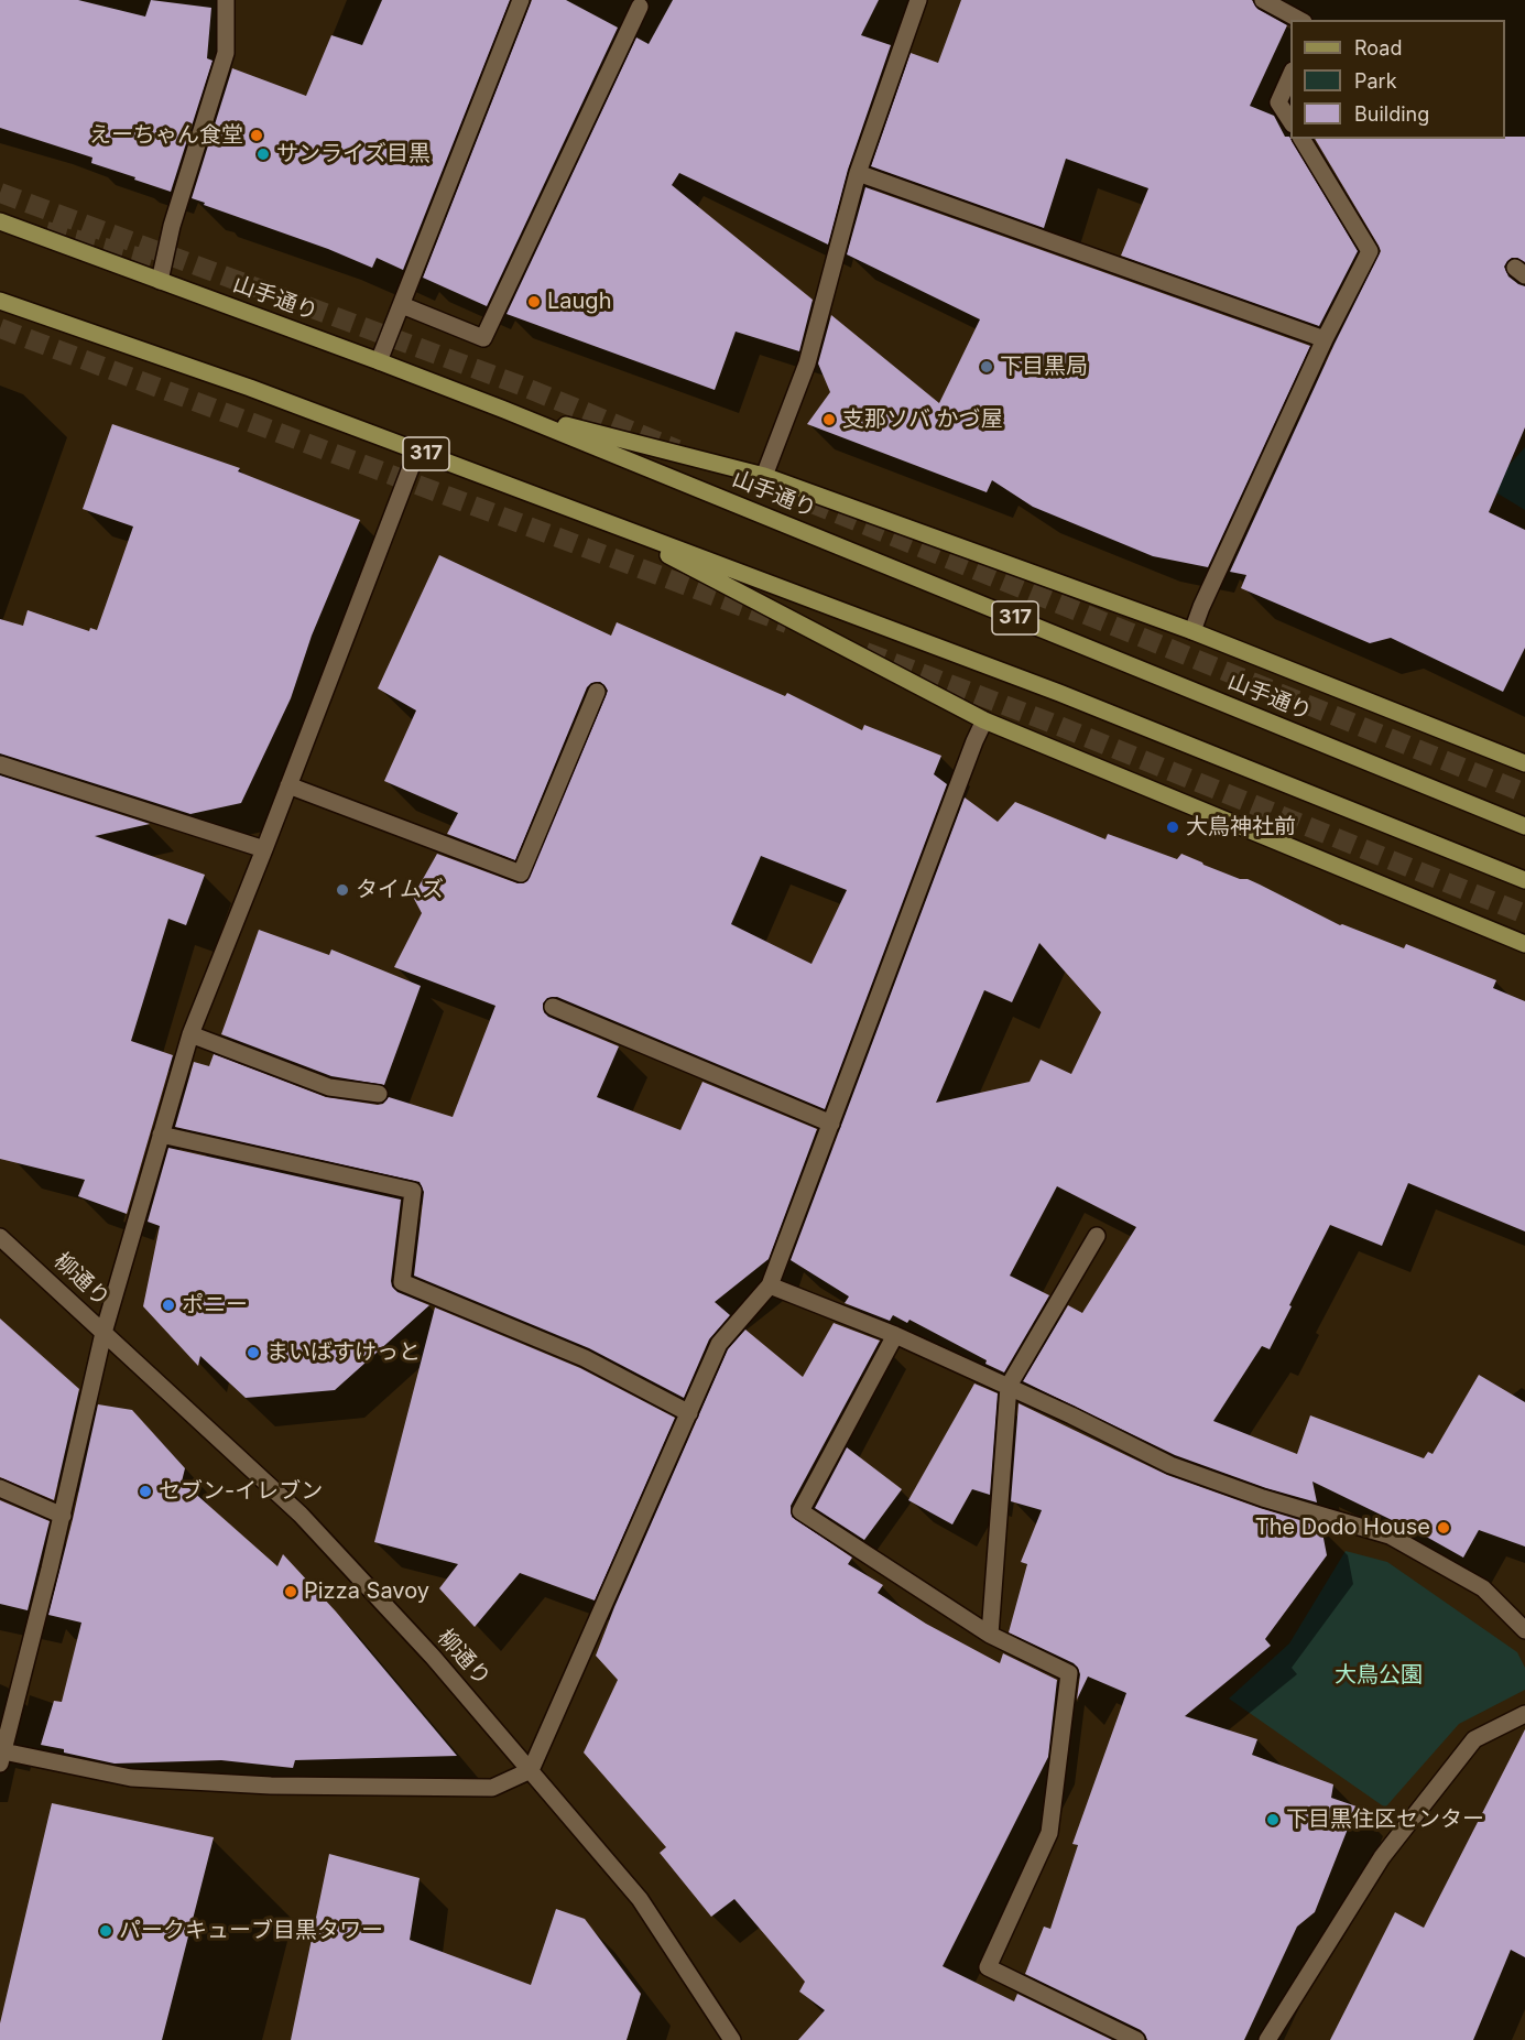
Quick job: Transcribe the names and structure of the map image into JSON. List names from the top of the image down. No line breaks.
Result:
{"streets":{"main road":["山手通り","317"],"street":["柳通り"]},"crossings":[["山手通り","317"]],"parks":["大鳥公園"],"places":["えーちゃん食堂","サンライズ目黒","Laugh","下目黒局","支那ソバ かづ屋","大鳥神社前","タイムズ","ポニー","まいばすけっと","セブン-イレブン","The Dodo House","Pizza Savoy","下目黒住区センター","パークキューブ目黒タワー"],"legend":["Road","Park","Building"]}
